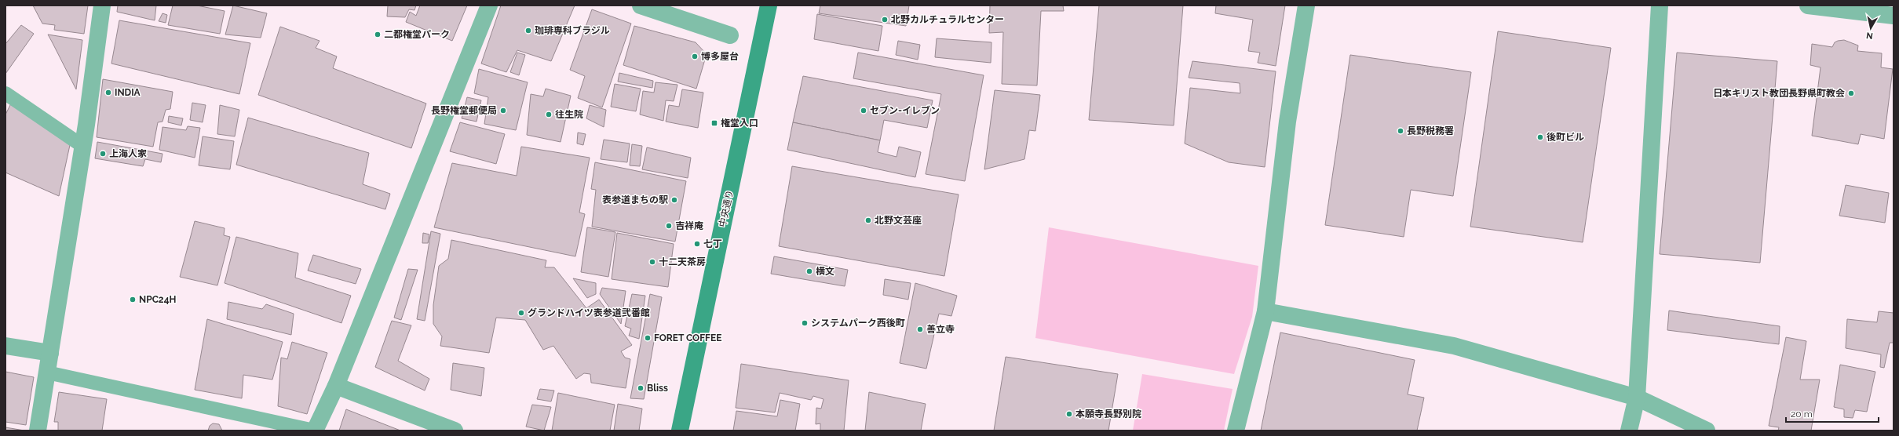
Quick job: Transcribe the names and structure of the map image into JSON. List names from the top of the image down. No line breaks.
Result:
{"streets":{"street":["中央通り"]},"places":{"other":["北野カルチュラルセンター","珈琲専科ブラジル","二都権堂パーク","博多屋台","INDIA","日本キリスト教団長野県町教会","長野権堂郵便局","セブン-イレブン","往生院","長野税務署","後町ビル","上海人家","表参道まちの駅","北野文芸座","吉祥庵","七丁","十二天茶房","横文","NPC24H","グランドハイツ表参道弐番館","システムパーク西後町","善立寺","FORET COFFEE","Bliss","本願寺長野別院"],"transit":["権堂入口"]},"scale_bar":"20 m","north":"bottom"}
